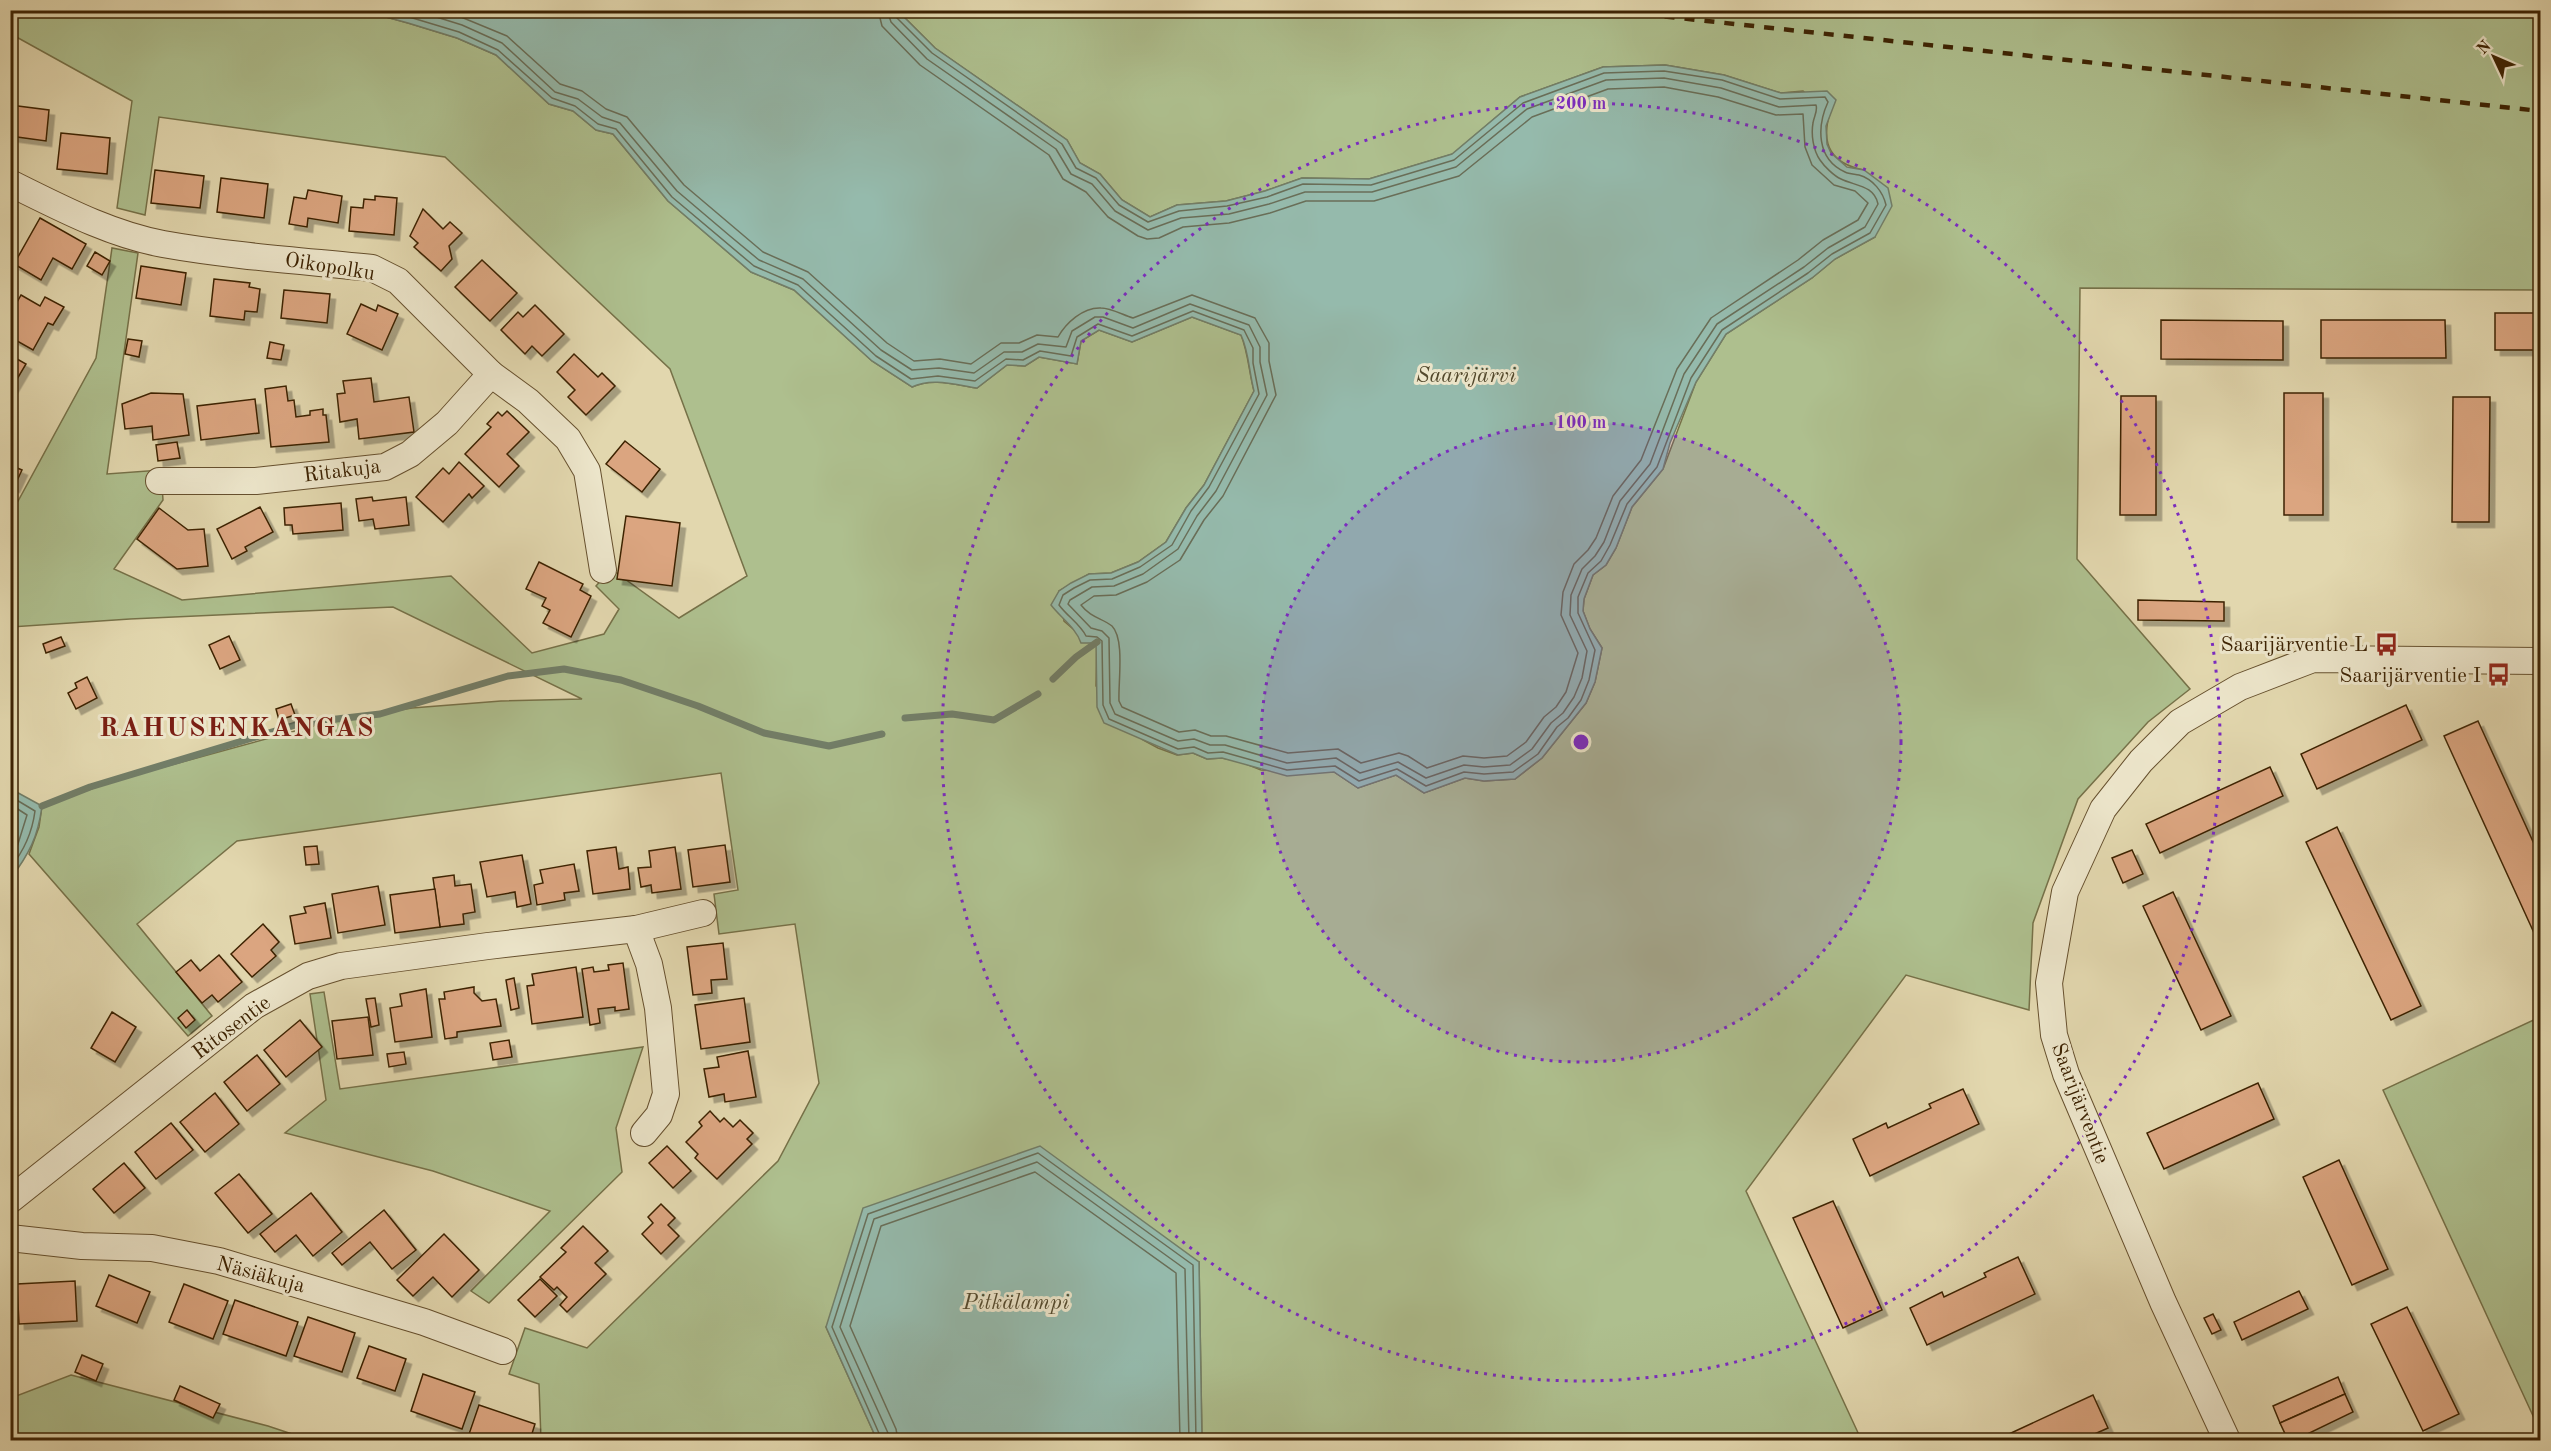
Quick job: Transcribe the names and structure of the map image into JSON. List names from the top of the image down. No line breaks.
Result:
{"streets":{"street":["Oikopolku","Ritakuja","Ritosentie","Saarijärventie","Näsiäkuja"]},"crossings":[["Oikopolku","Ritakuja"]],"districts":["RAHUSENKANGAS"],"water":["Saarijärvi","Pitkälampi"],"places":{"bus stop":["Saarijärventie L","Saarijärventie I"]},"north":"top left","rings":["200 m","100 m"]}
